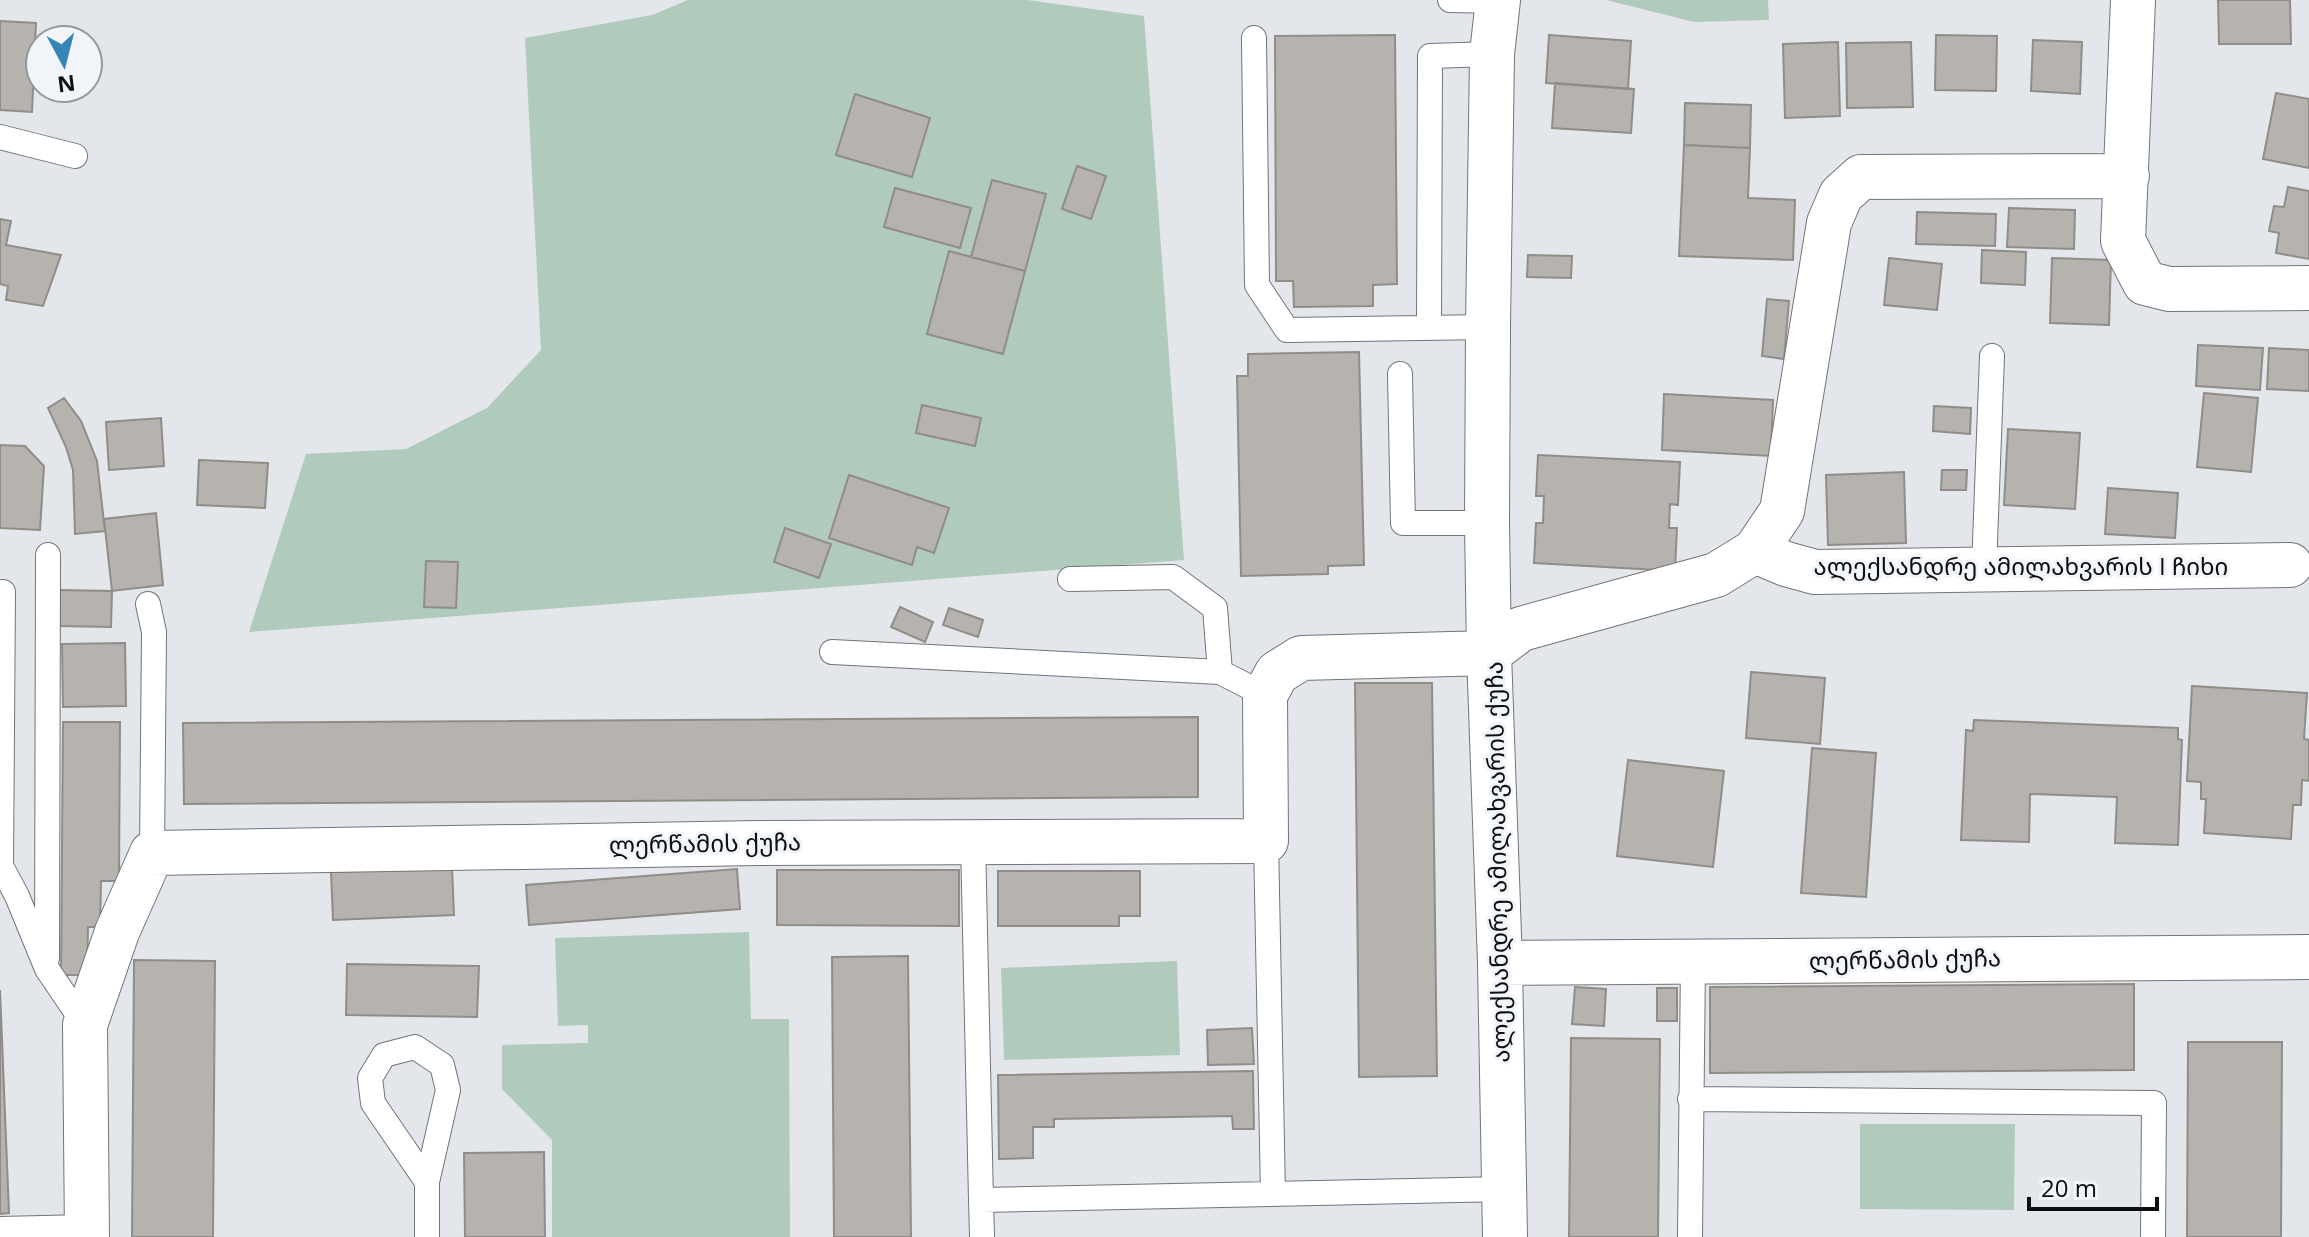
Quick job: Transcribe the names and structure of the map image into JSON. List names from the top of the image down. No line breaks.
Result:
{"streets":{"street":["ალექსანდრე ამილახვარის I ჩიხი","ლერწამის ქუჩა","ალექსანდრე ამილახვარის ქუჩა"]},"crossings":[["ალექსანდრე ამილახვარის I ჩიხი","ალექსანდრე ამილახვარის ქუჩა"],["ლერწამის ქუჩა","ალექსანდრე ამილახვარის ქუჩა"]],"scale_bar":"20 m","north":"bottom"}
